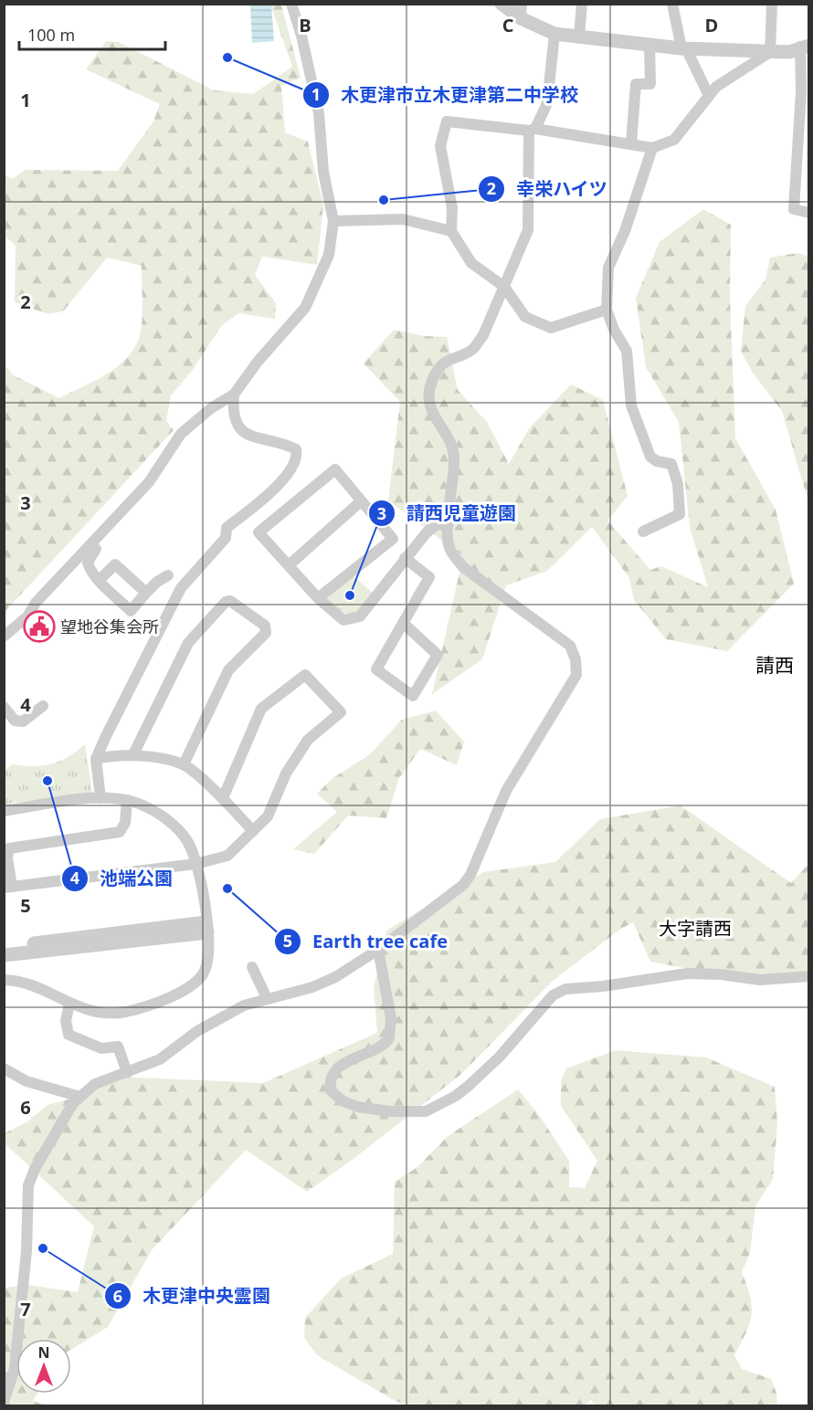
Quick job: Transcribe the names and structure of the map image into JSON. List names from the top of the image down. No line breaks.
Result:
{"districts":["請西","大字請西"],"places":{"other":["木更津市立木更津第二中学校","幸栄ハイツ","請西児童遊園","池端公園","Earth tree cafe","木更津中央霊園"],"public building":["望地谷集会所"]},"scale_bar":"100 m","north":"top","grid":{"columns":["B","C","D"],"rows":["1","2","3","4","5","6","7"]}}
